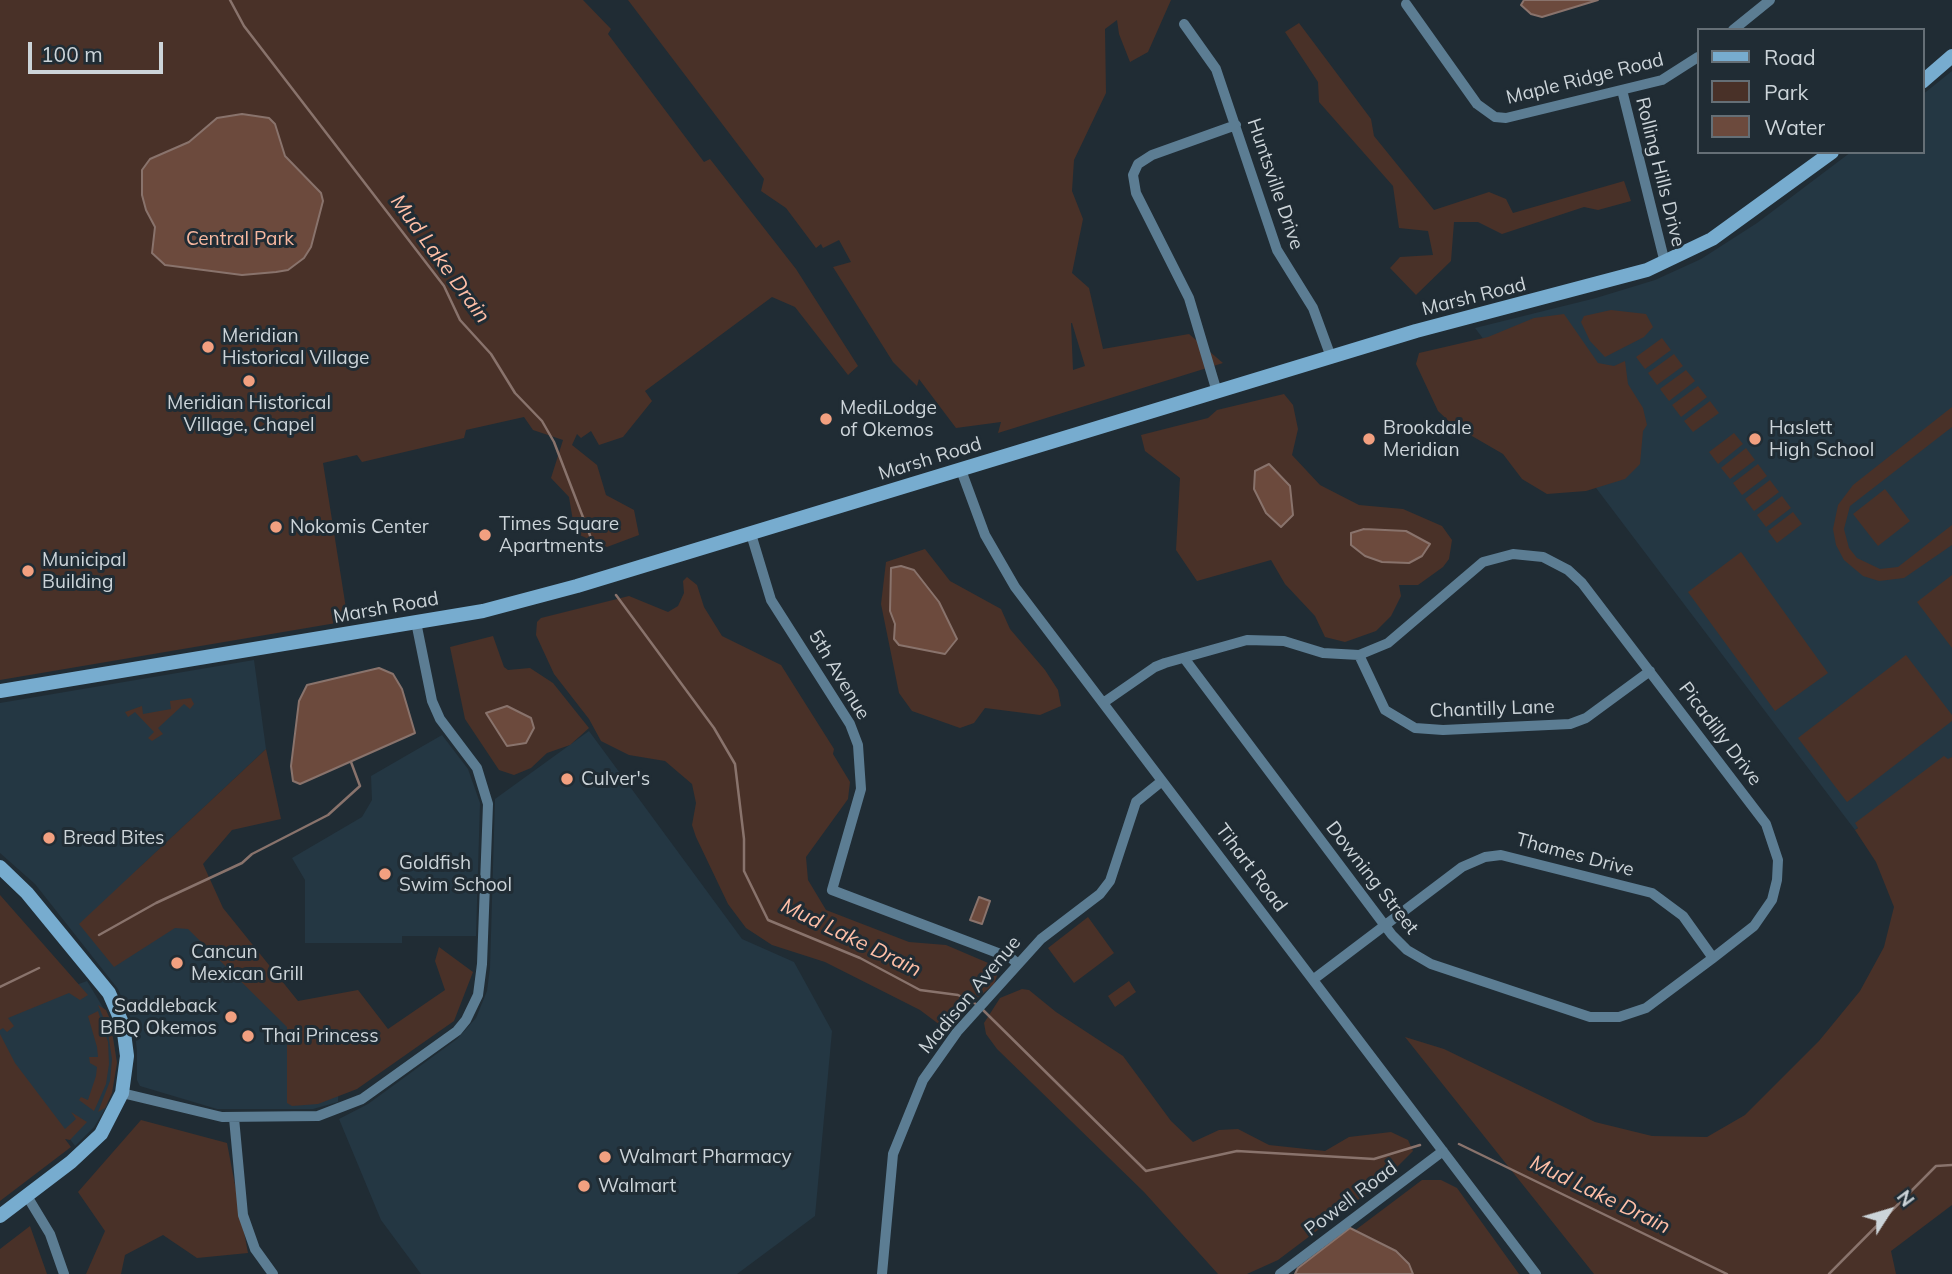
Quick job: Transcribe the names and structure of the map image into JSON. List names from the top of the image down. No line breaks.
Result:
{"streets":{"main road":["Marsh Road"],"street":["Maple Ridge Road","Rolling Hills Drive","Huntsville Drive","5th Avenue","Chantilly Lane","Picadilly Drive","Thames Drive","Tihart Road","Downing Street","Madison Avenue","Powell Road"]},"crossings":[["Maple Ridge Road","Rolling Hills Drive"],["Rolling Hills Drive","Marsh Road"],["Huntsville Drive","Marsh Road"],["Marsh Road","5th Avenue"],["Marsh Road","Tihart Road"],["5th Avenue","Madison Avenue"],["Chantilly Lane","Picadilly Drive"],["Picadilly Drive","Thames Drive"],["Picadilly Drive","Downing Street"],["Thames Drive","Tihart Road"],["Thames Drive","Downing Street"],["Tihart Road","Madison Avenue"],["Tihart Road","Powell Road"]],"water":["Mud Lake Drain"],"parks":["Central Park"],"places":["Meridian Historical Village","Meridian Historical Village, Chapel","MediLodge of Okemos","Brookdale Meridian","Haslett High School","Nokomis Center","Times Square Apartments","Municipal Building","Culver's","Bread Bites","Goldfish Swim School","Cancun Mexican Grill","Saddleback BBQ Okemos","Thai Princess","Walmart Pharmacy","Walmart"],"legend":["Road","Park","Water"],"scale_bar":"100 m","north":"top right"}
